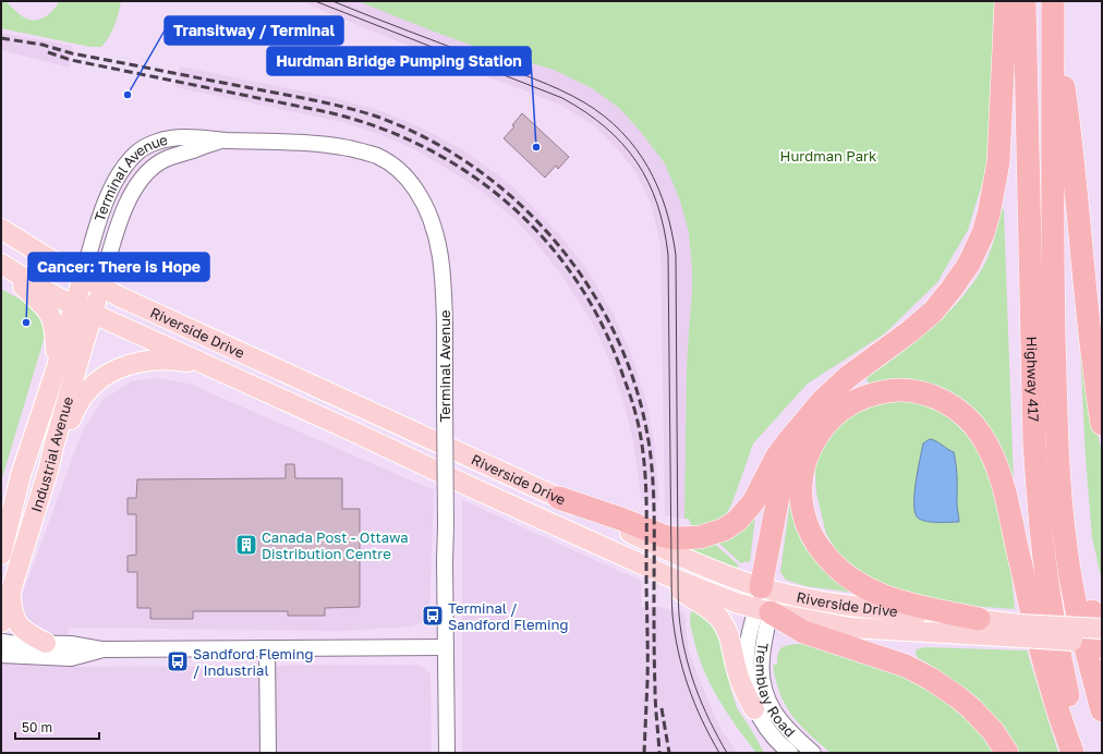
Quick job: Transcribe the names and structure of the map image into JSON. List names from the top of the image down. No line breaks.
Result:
{"streets":{"highway":["Highway 417"],"main road":["Riverside Drive","Industrial Avenue"],"street":["Terminal Avenue","Tremblay Road"]},"crossings":[["Terminal Avenue","Riverside Drive"],["Terminal Avenue","Industrial Avenue"],["Riverside Drive","Industrial Avenue"],["Riverside Drive","Tremblay Road"]],"parks":["Hurdman Park"],"places":{"other":["Transitway / Terminal","Hurdman Bridge Pumping Station","Cancer: There is Hope"],"building":["Canada Post - Ottawa Distribution Centre"],"bus stop":["Terminal / Sandford Fleming","Sandford Fleming / Industrial"]},"scale_bar":"50 m"}
